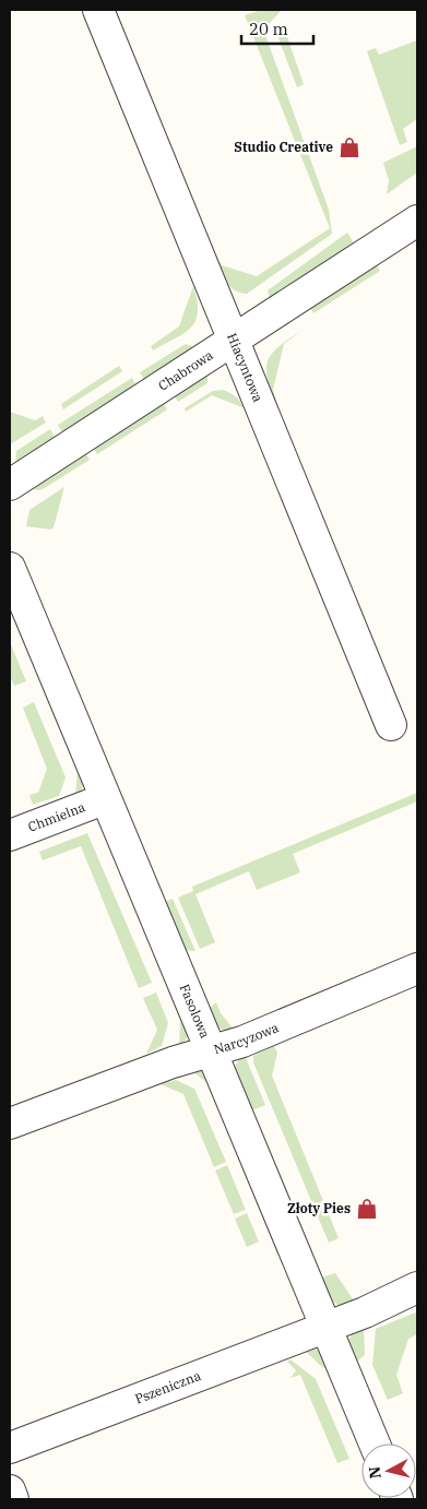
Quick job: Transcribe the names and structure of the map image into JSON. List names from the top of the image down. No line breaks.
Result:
{"streets":{"street":["Hiacyntowa","Chabrowa","Chmielna","Fasolowa","Narcyzowa","Pszeniczna"]},"crossings":[["Hiacyntowa","Chabrowa"],["Chmielna","Fasolowa"],["Fasolowa","Narcyzowa"],["Fasolowa","Pszeniczna"]],"places":{"shop":["Studio Creative","Złoty Pies"]},"scale_bar":"20 m","north":"left"}
